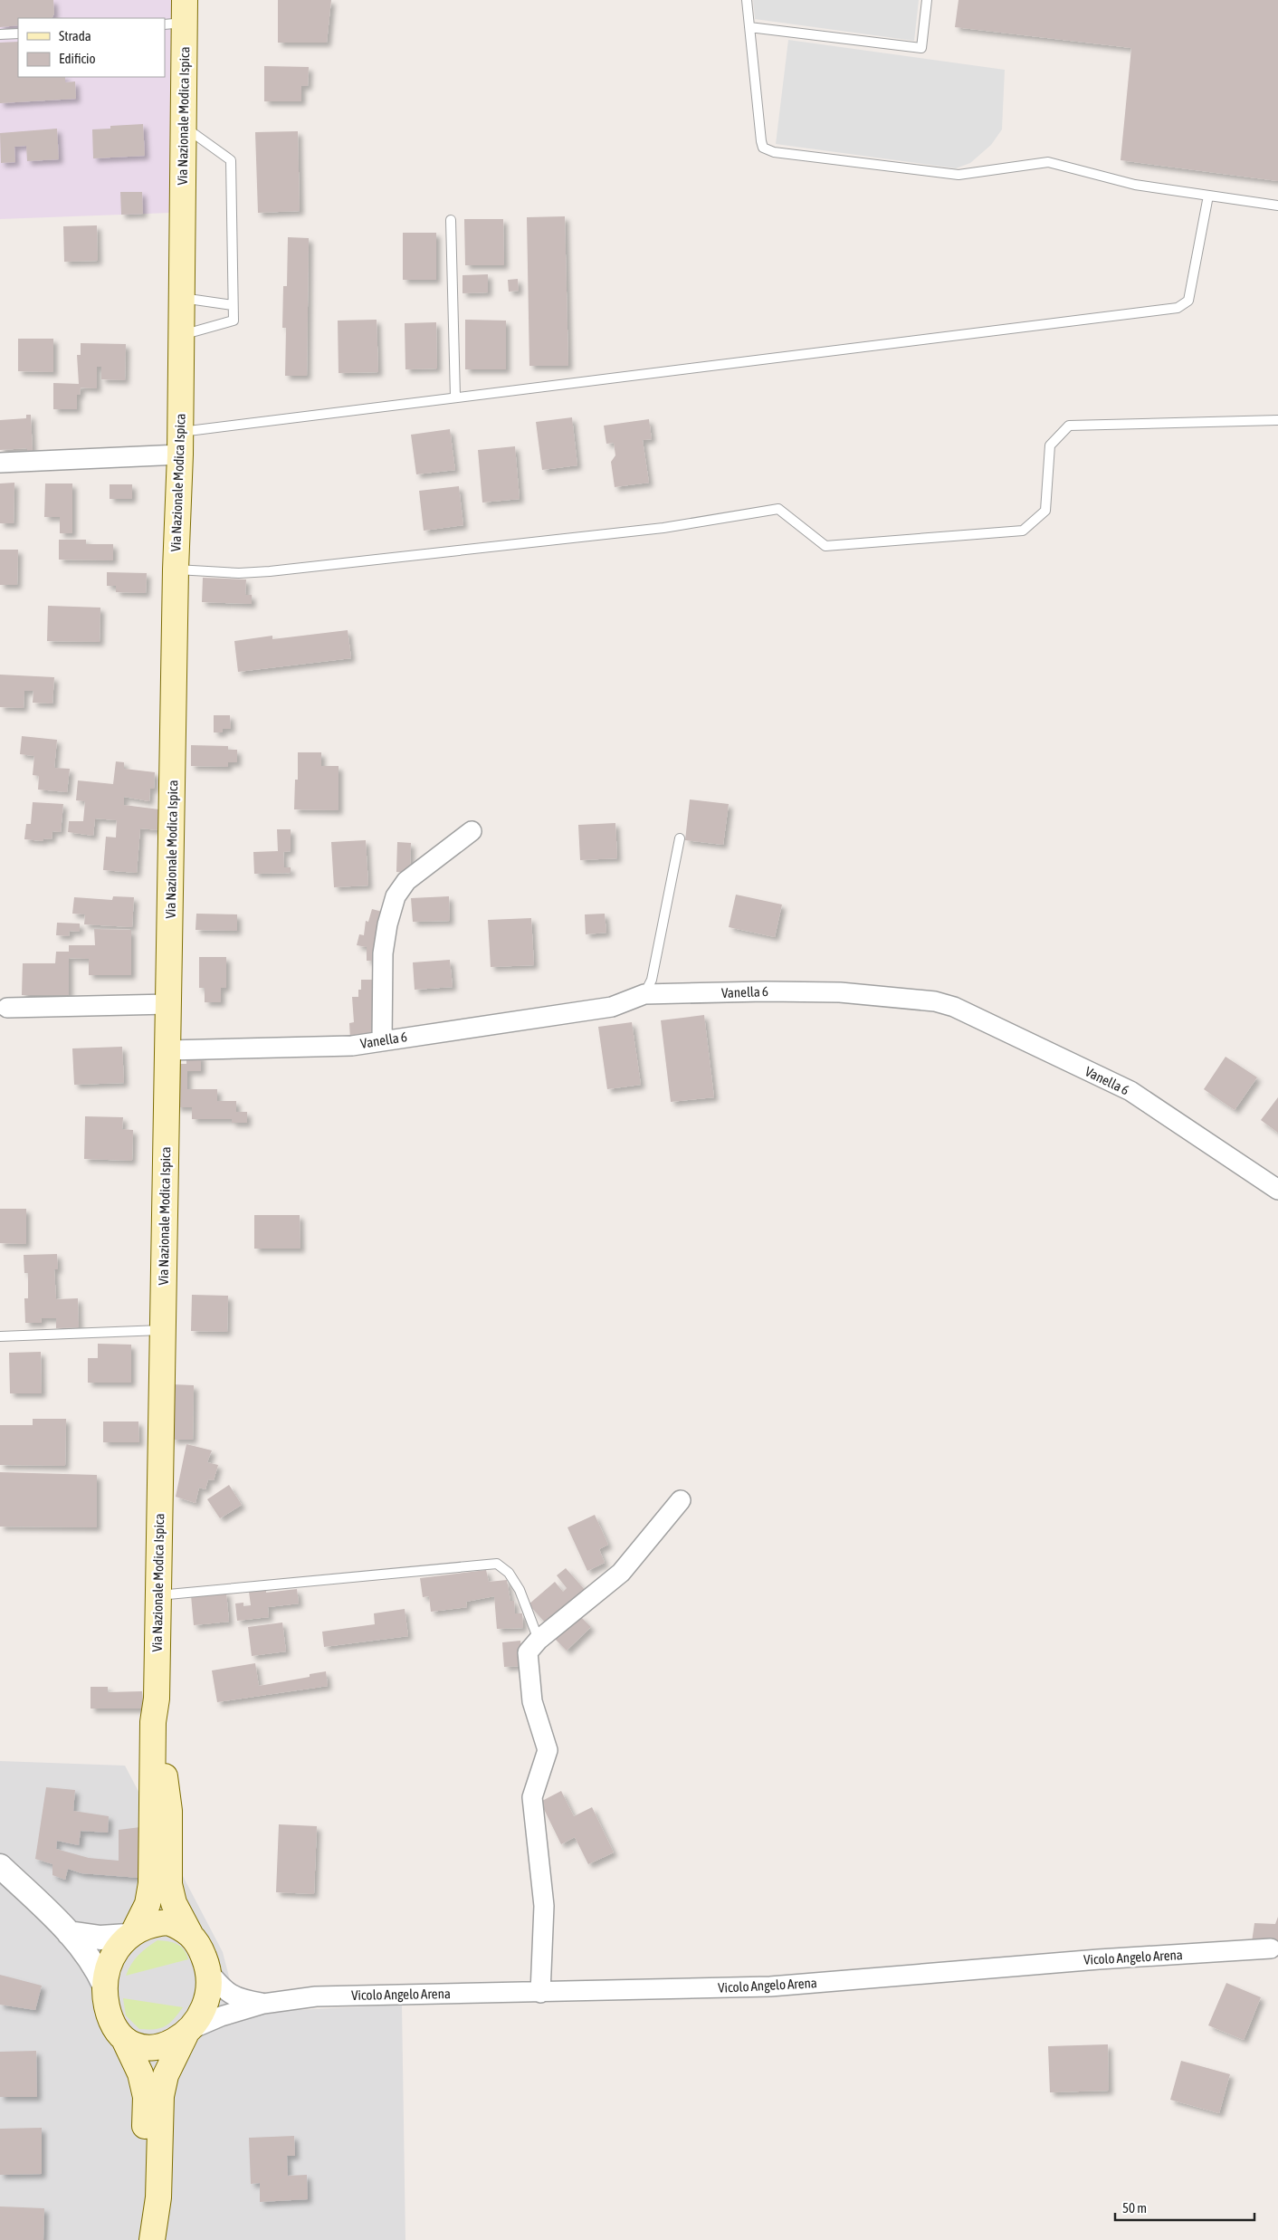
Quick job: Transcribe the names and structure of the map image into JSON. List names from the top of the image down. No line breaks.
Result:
{"streets":{"main road":["Via Nazionale Modica Ispica"],"street":["Vanella 6","Vicolo Angelo Arena"]},"crossings":[["Via Nazionale Modica Ispica","Vanella 6"]],"legend":["Strada","Edificio"],"scale_bar":"50 m"}
